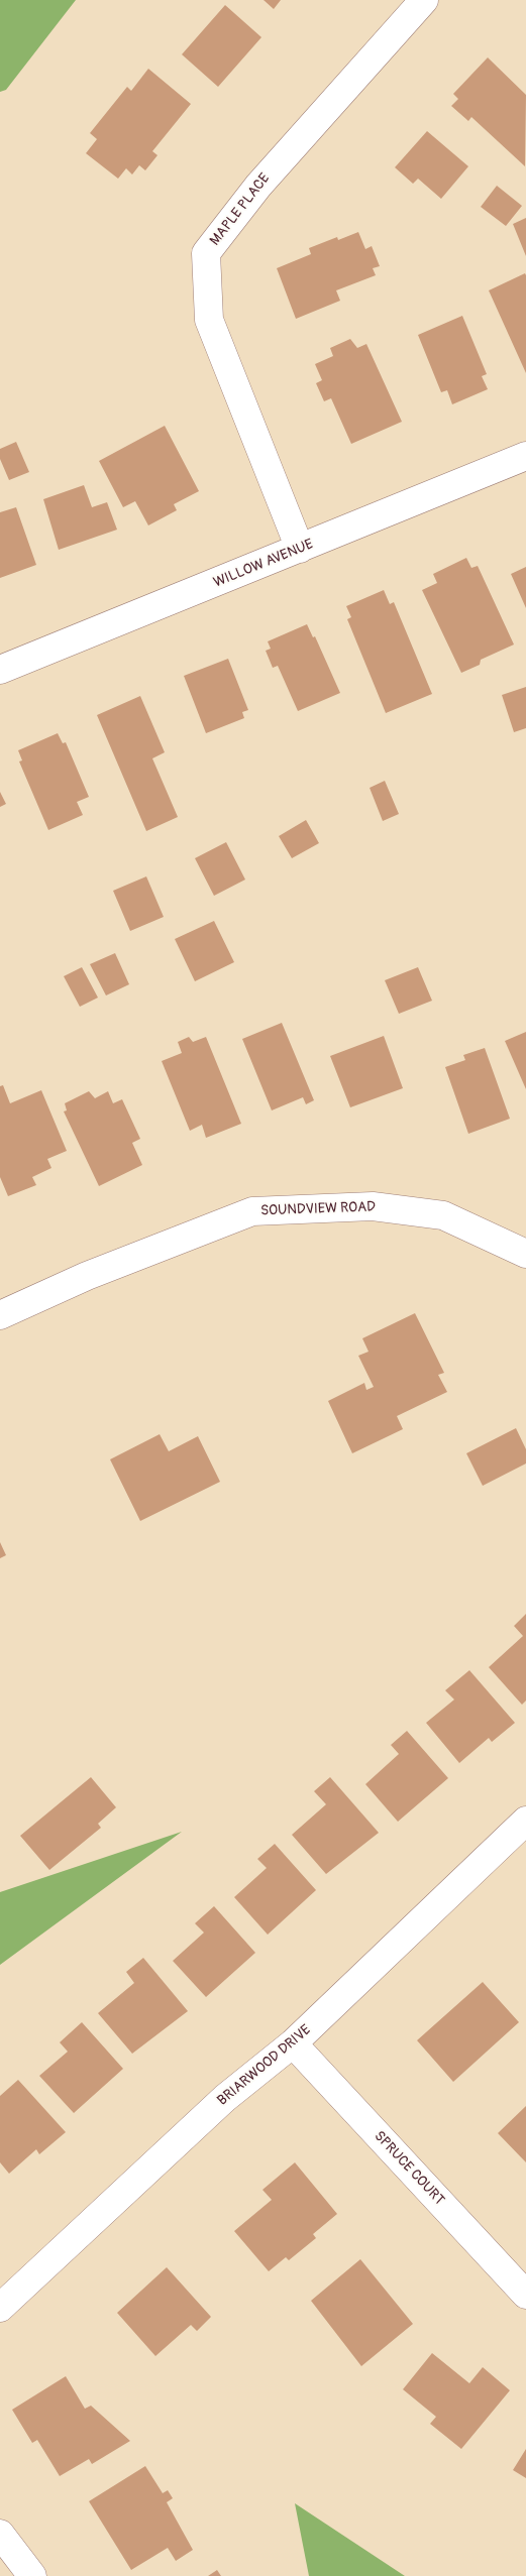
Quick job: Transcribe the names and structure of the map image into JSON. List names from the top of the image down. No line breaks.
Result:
{"streets":{"street":["MAPLE PLACE","WILLOW AVENUE","SOUNDVIEW ROAD","BRIARWOOD DRIVE","SPRUCE COURT"]},"crossings":[["MAPLE PLACE","WILLOW AVENUE"],["BRIARWOOD DRIVE","SPRUCE COURT"]]}
